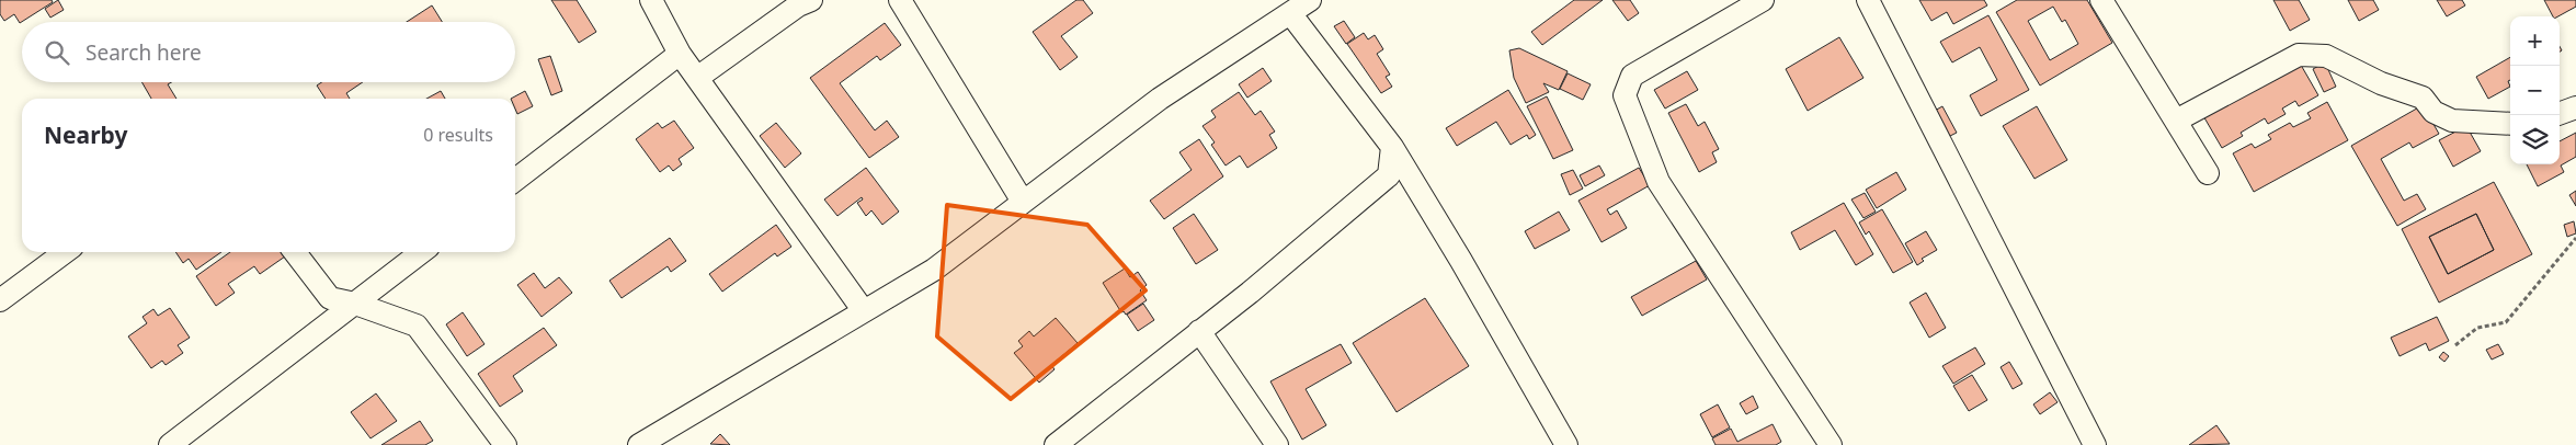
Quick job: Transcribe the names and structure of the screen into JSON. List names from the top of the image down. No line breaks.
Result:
{"page":{"map_buttons":["+","−"],"search":"Search here","heading":["Nearby","0 results"]}}
